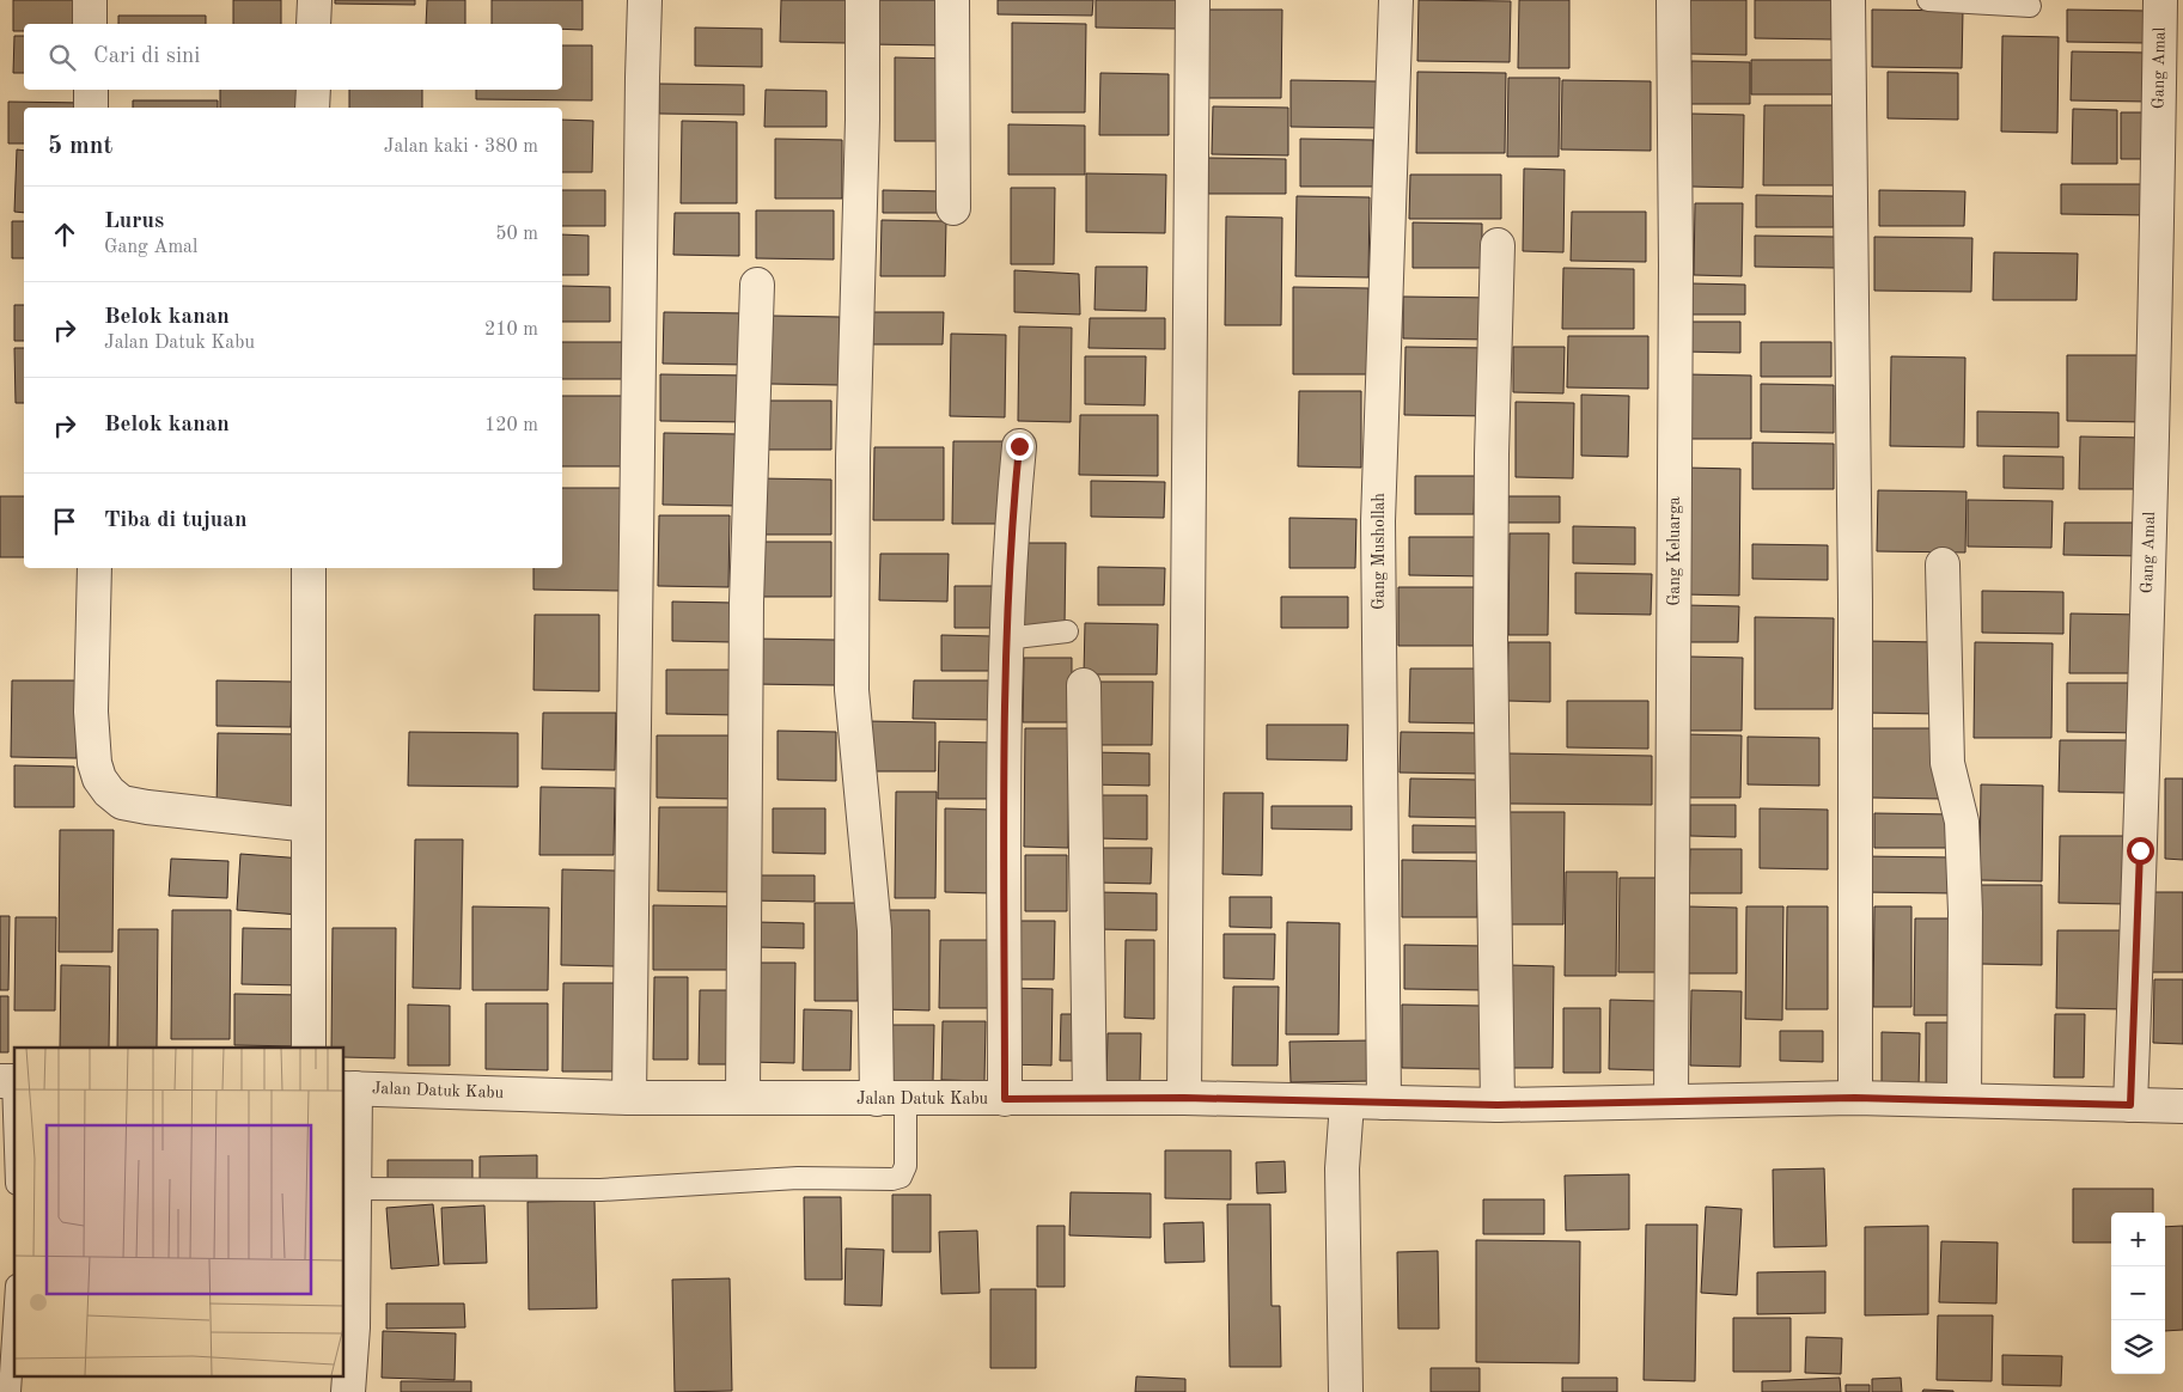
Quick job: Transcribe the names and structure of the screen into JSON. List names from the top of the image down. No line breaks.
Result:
{"streets":{"street":["Gang Amal","Gang Mushollah","Gang Keluarga","Jalan Datuk Kabu"]},"crossings":[["Gang Amal","Jalan Datuk Kabu"],["Gang Mushollah","Jalan Datuk Kabu"],["Gang Keluarga","Jalan Datuk Kabu"]],"page":{"search":"Cari di sini","heading":["5 mnt","Jalan kaki · 380 m"],"list":[["Lurus","Gang Amal","50 m"],["Belok kanan","Jalan Datuk Kabu","210 m"],["Belok kanan","120 m"],"Tiba di tujuan"],"map_buttons":["+","−"]}}
